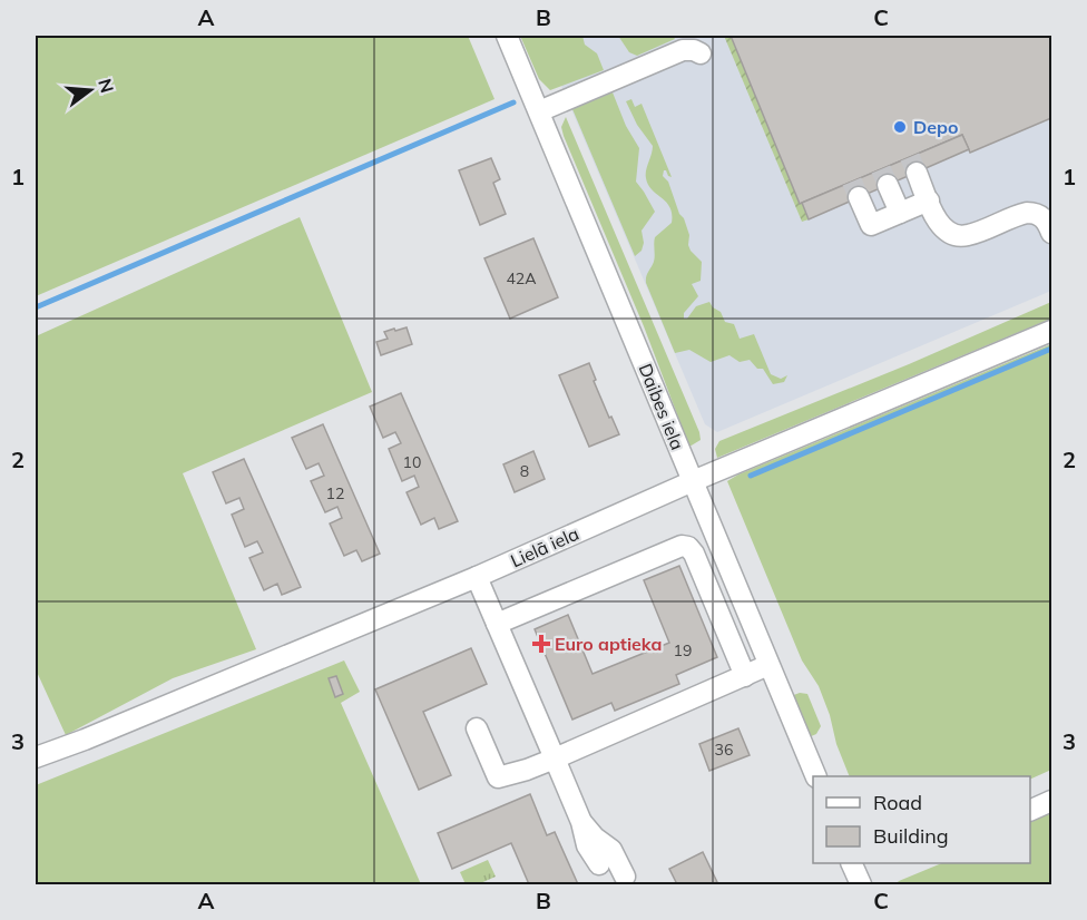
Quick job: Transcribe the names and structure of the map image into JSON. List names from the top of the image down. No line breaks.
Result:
{"streets":{"street":["Daibes iela","Lielā iela"]},"crossings":[["Daibes iela","Lielā iela"]],"places":{"other":["Depo"],"health":["Euro aptieka"]},"house_numbers":["42A","10","8","12","19","36"],"legend":["Road","Building"],"north":"right","grid":{"columns":["A","B","C"],"rows":["1","2","3"]}}
